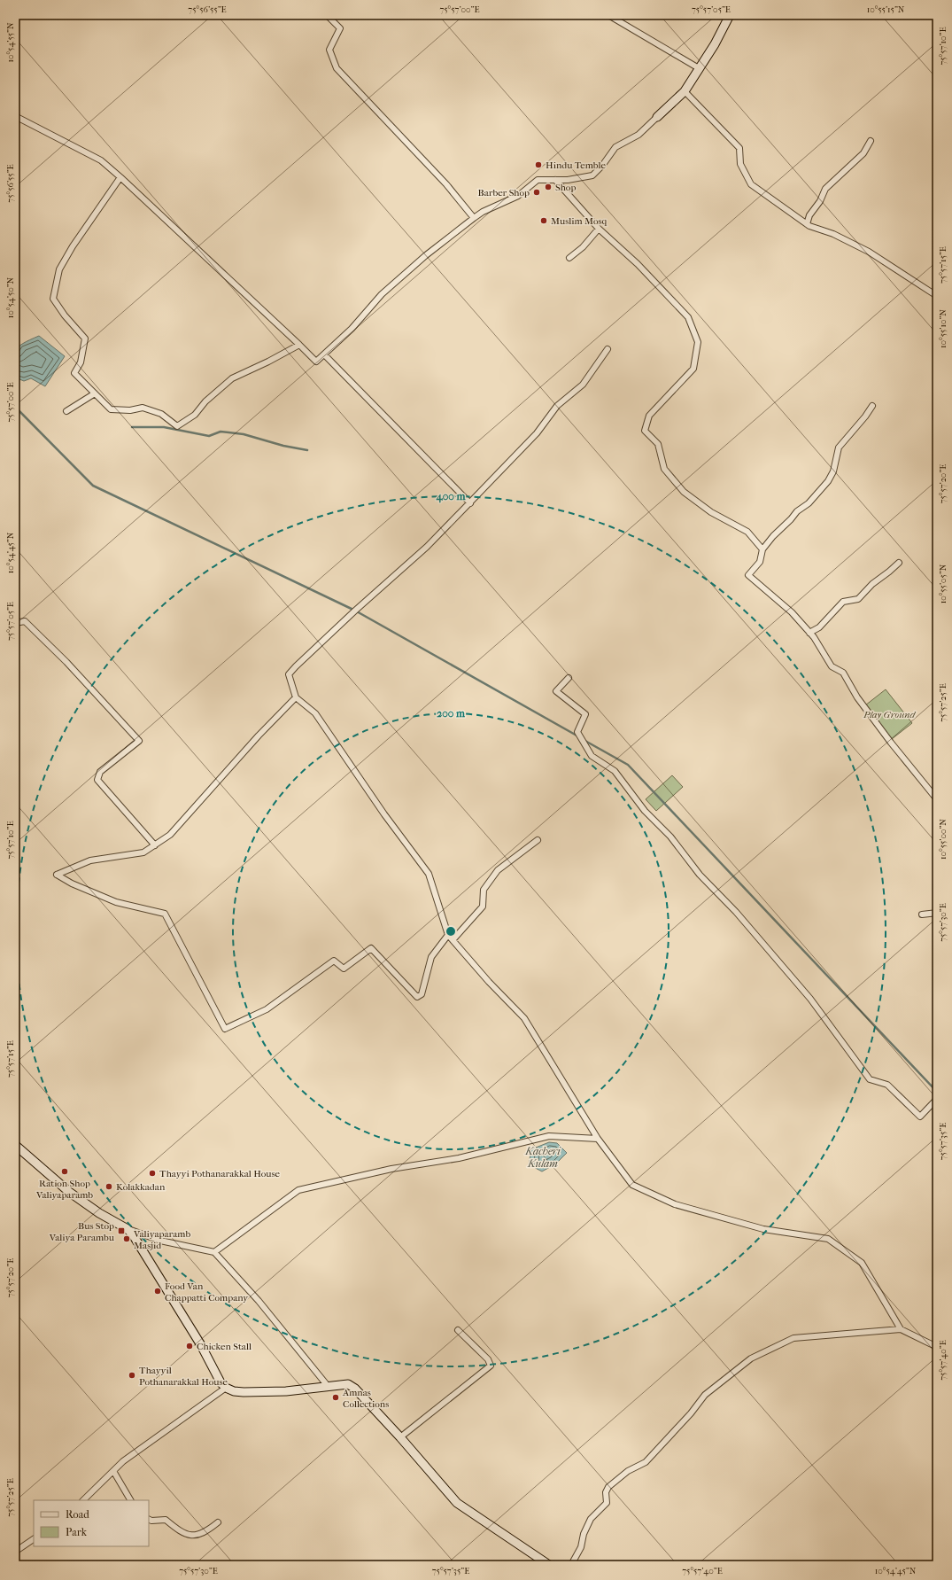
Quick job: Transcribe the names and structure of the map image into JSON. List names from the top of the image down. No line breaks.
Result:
{"water":["Kacheri Kulam"],"parks":["Play Ground"],"places":{"other":["Hindu Temble","Shop","Barber Shop","Muslim Mosq","Ration Shop Valiyaparamb","Thayyi Pothanarakkal House","Kolakkadan","Valiyaparamb Masjid","Food Van Chappatti Company","Chicken Stall","Thayyil Pothanarakkal House","Amnas Collections"],"transit":["Bus Stop Valiya Parambu"]},"legend":["Road","Park"],"coordinates":["75°56'55\"E","75°57'00\"E","75°57'05\"E","10°55'15\"N","10°54'55\"N","75°57'10\"E","75°57'15\"E","10°54'50\"N","10°55'10\"N","75°57'20\"E","10°54'45\"N","10°55'05\"N","75°57'25\"E","10°55'00\"N","75°57'30\"E","75°57'35\"E","75°57'40\"E"],"rings":["400 m","200 m"]}
